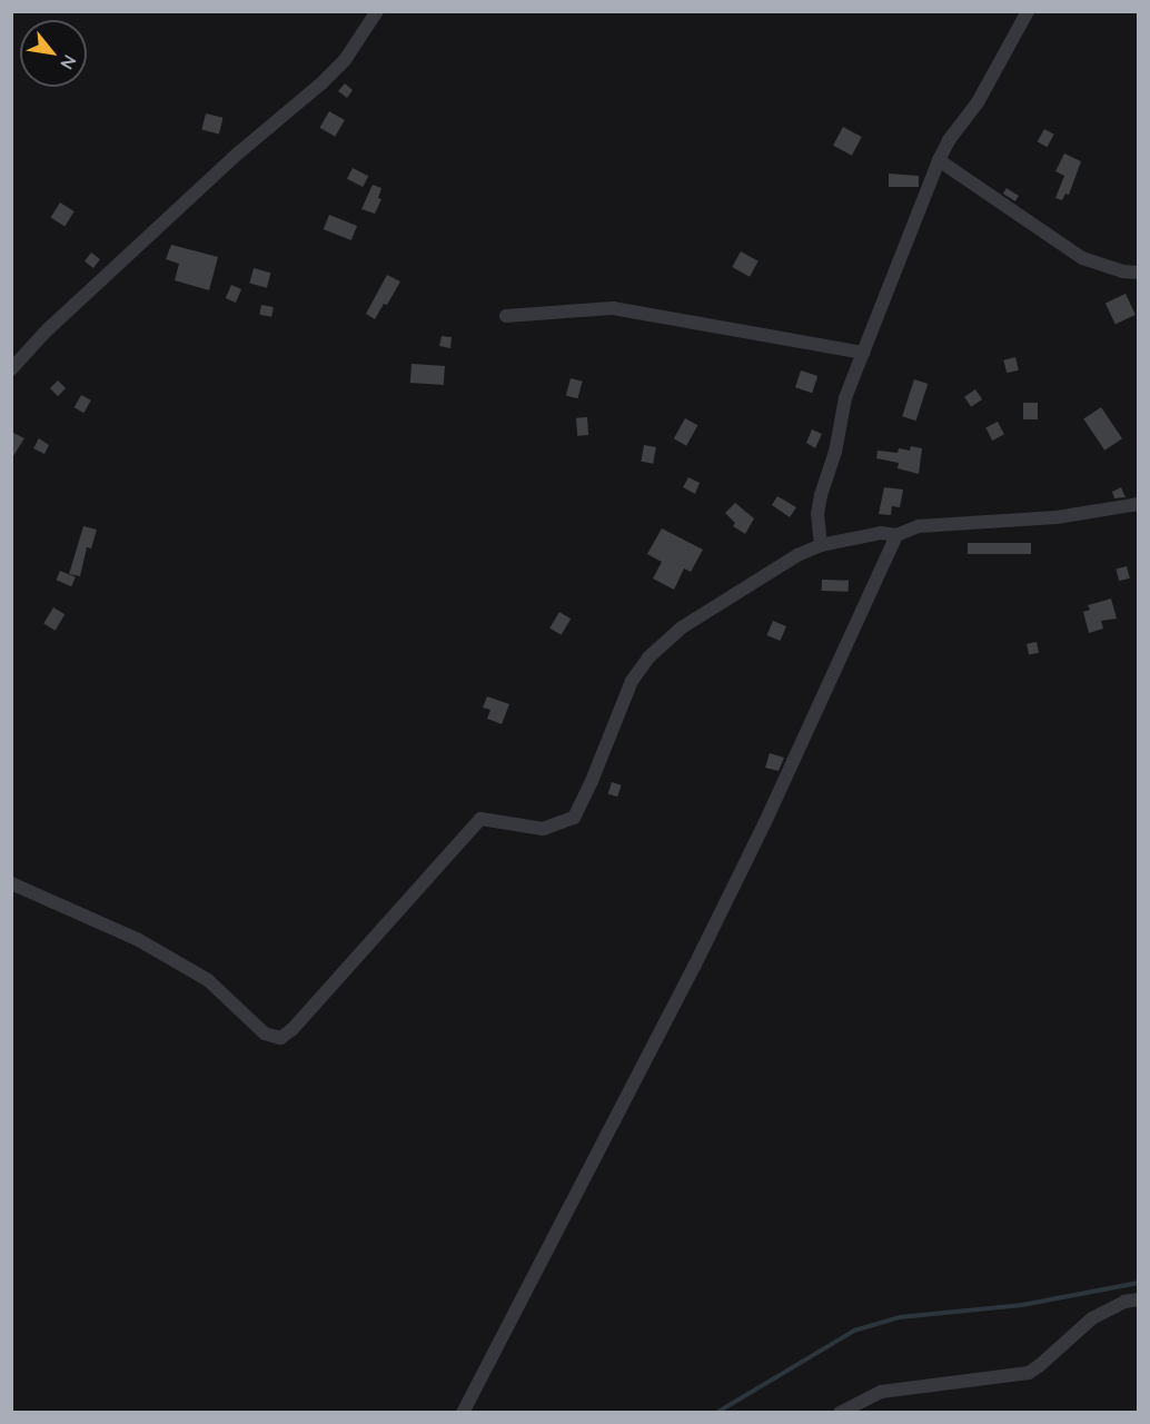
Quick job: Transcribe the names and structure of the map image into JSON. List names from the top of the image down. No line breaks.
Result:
{"north":"bottom right"}
